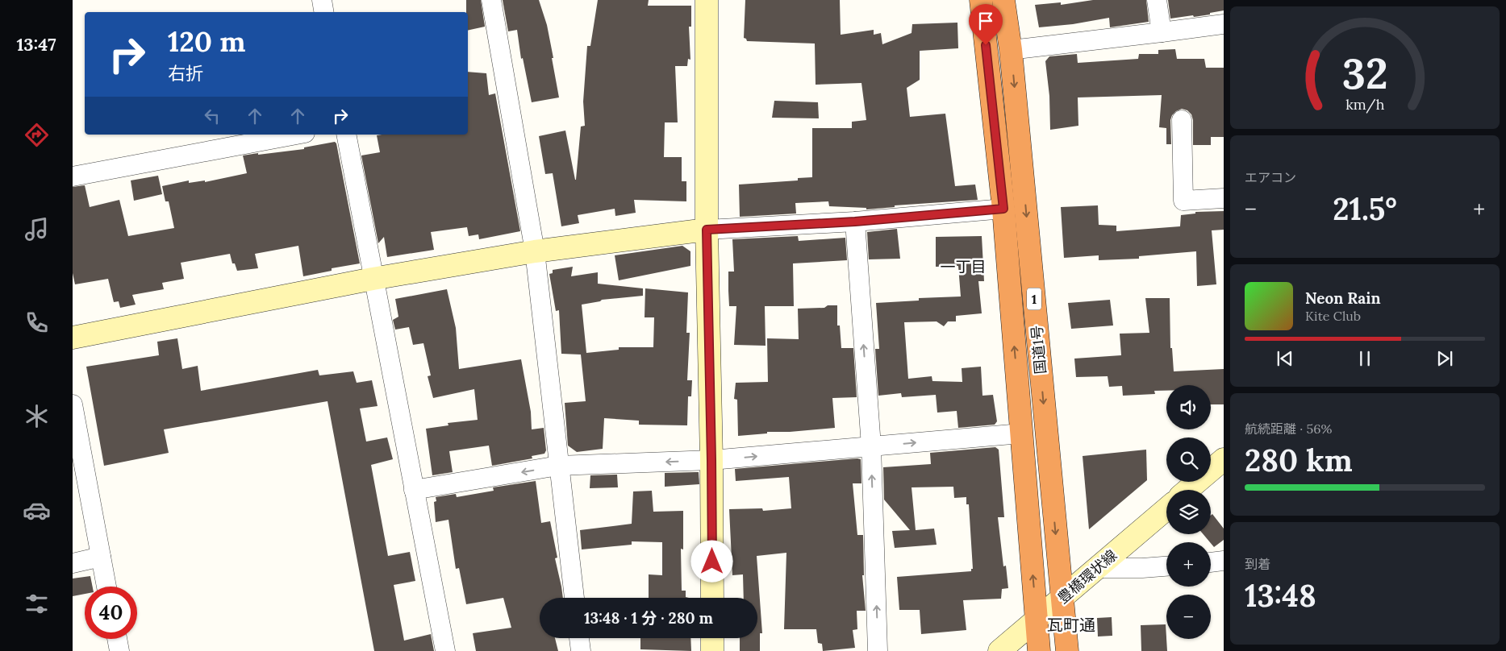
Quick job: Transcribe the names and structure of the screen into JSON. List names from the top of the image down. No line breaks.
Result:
{"streets":{"highway":["1","国道1号"],"street":["豊橋環状線"]},"crossings":[["国道1号","豊橋環状線"]],"districts":["一丁目","瓦町通"],"page":{"tabs":"13:47","turn":["120 m","右折"],"tile":["エアコン",["航続距離 · 56%","280 km"],["到着","13:48"]],"heat":["−","21.5°","+"],"song":["Neon Rain","Kite Club"],"map_buttons":["+","−"],"limit":"40","trip":"13:48 · 1 分 · 280 m","gauge":["32","km/h"]}}
